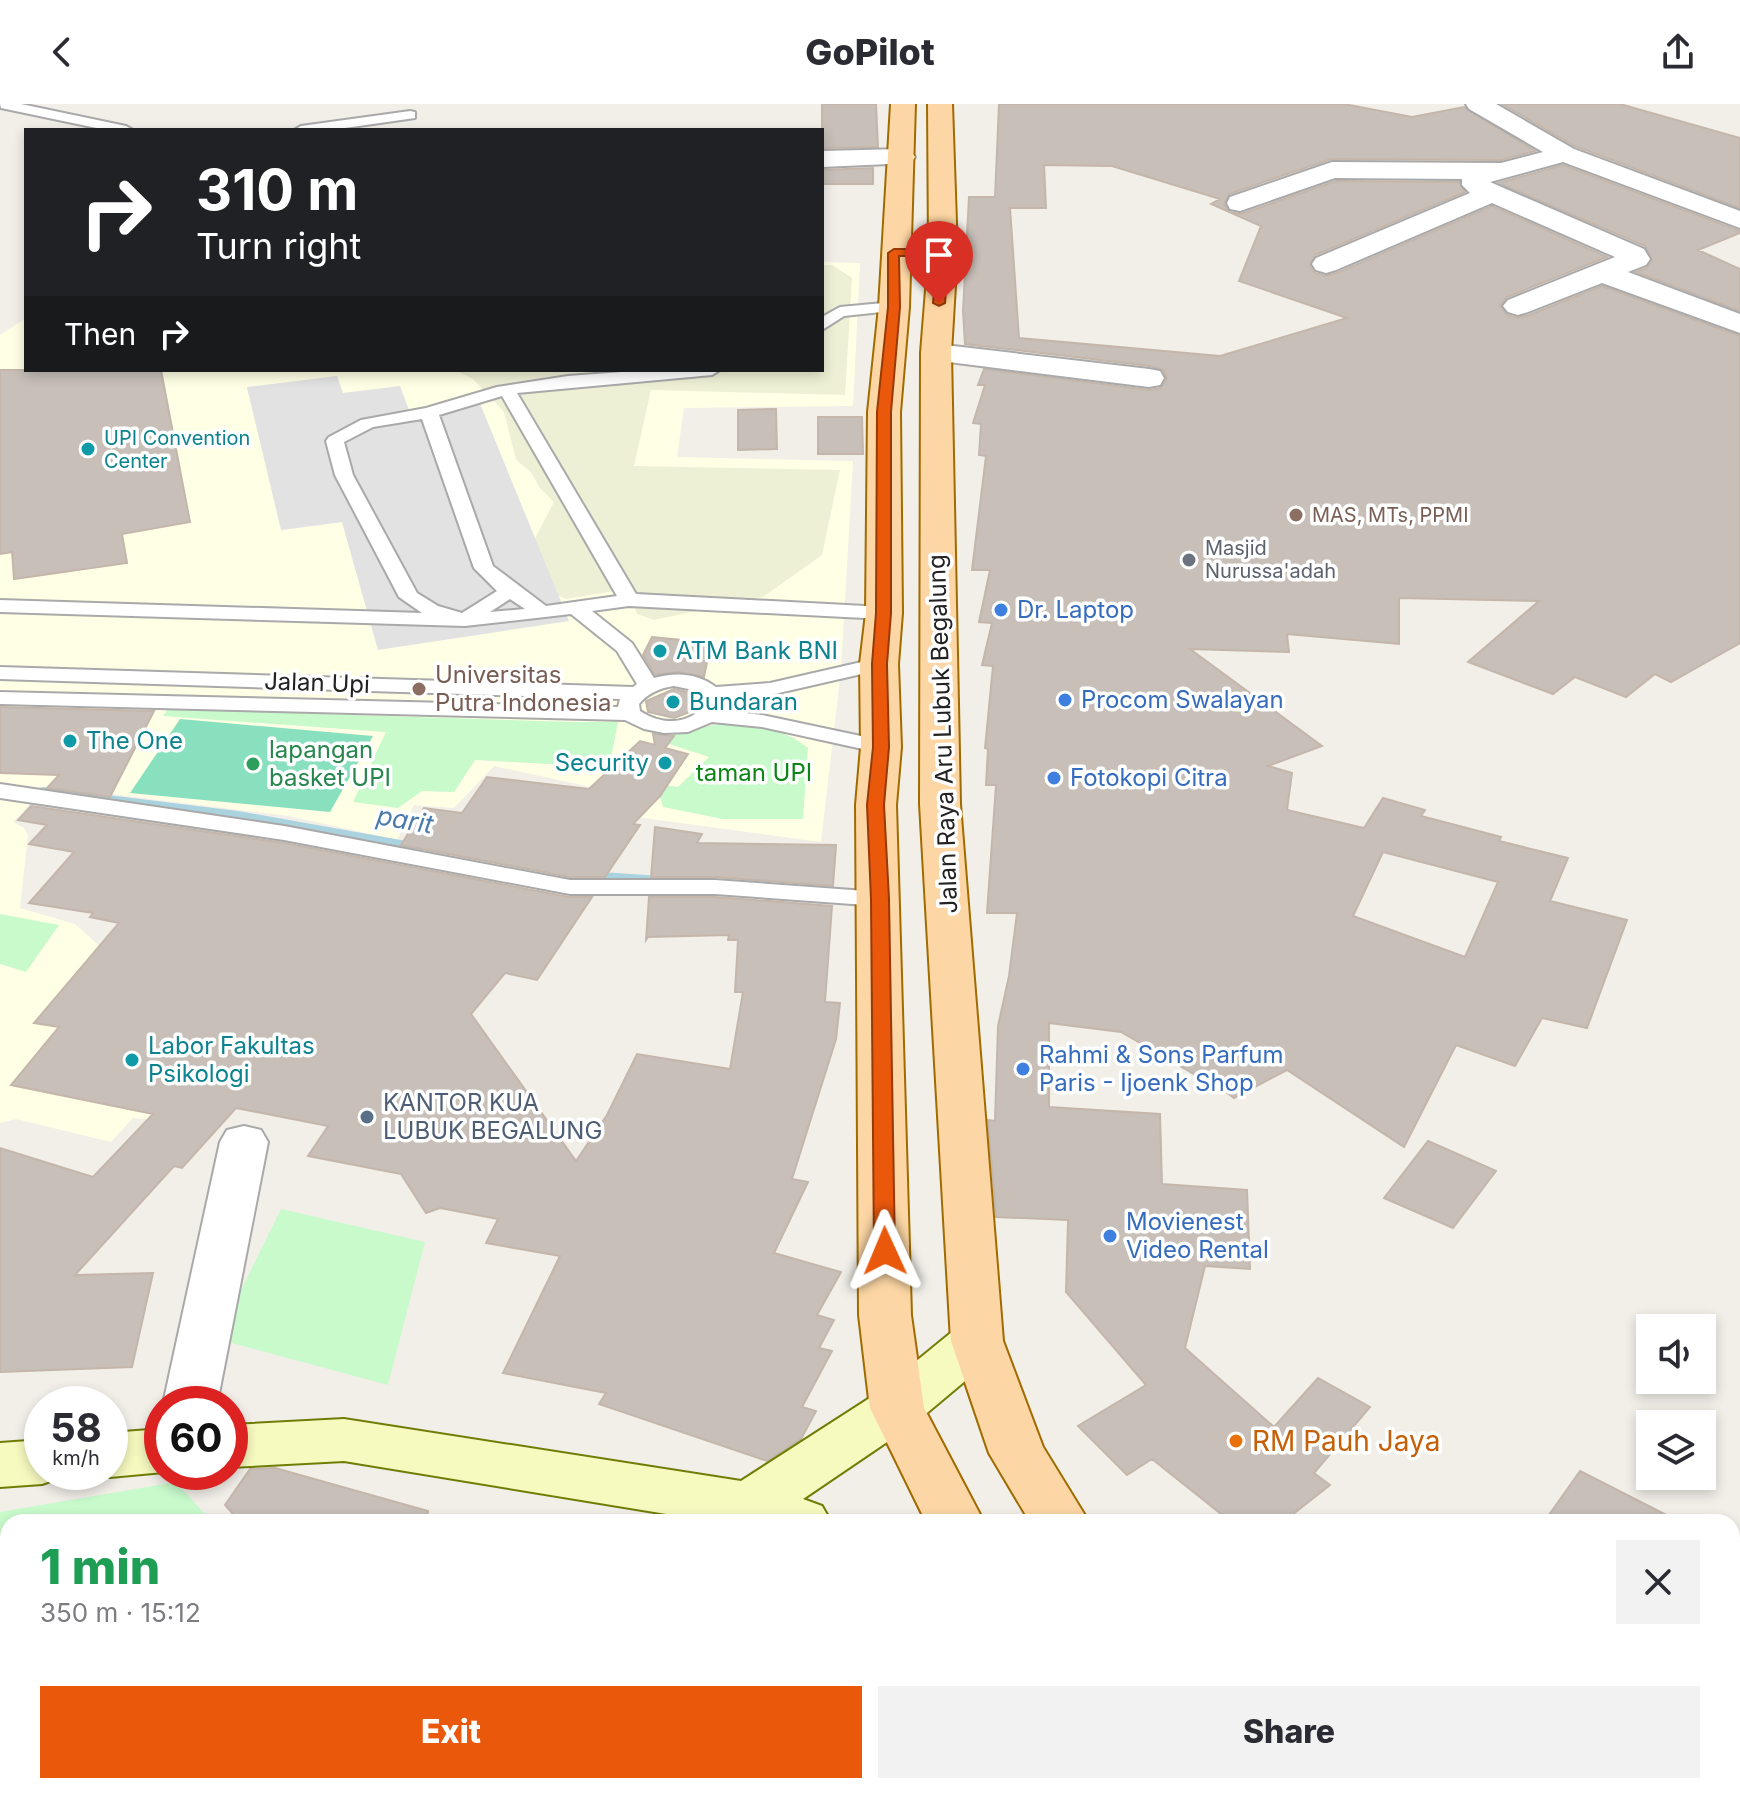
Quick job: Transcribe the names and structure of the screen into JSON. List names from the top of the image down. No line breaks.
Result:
{"streets":{"main road":["Jalan Raya Aru Lubuk Begalung"],"lane":["Jalan Upi"]},"water":["parit"],"parks":["taman UPI"],"places":["UPI Convention Center","MAS, MTs, PPMI","Masjid Nurussa'adah","Dr. Laptop","ATM Bank BNI","Universitas Putra Indonesia","Procom Swalayan","Bundaran","The One","Security","lapangan basket UPI","Fotokopi Citra","Labor Fakultas Psikologi","Rahmi & Sons Parfum Paris - Ijoenk Shop","KANTOR KUA LUBUK BEGALUNG","Movienest Video Rental","RM Pauh Jaya"],"page":{"header":"GoPilot","turn":["310 m","Turn right"],"then":"Then","speed":"58 km/h","limit":"60","heading":["1 min","350 m · 15:12"],"buttons":["Exit","Share"]}}
